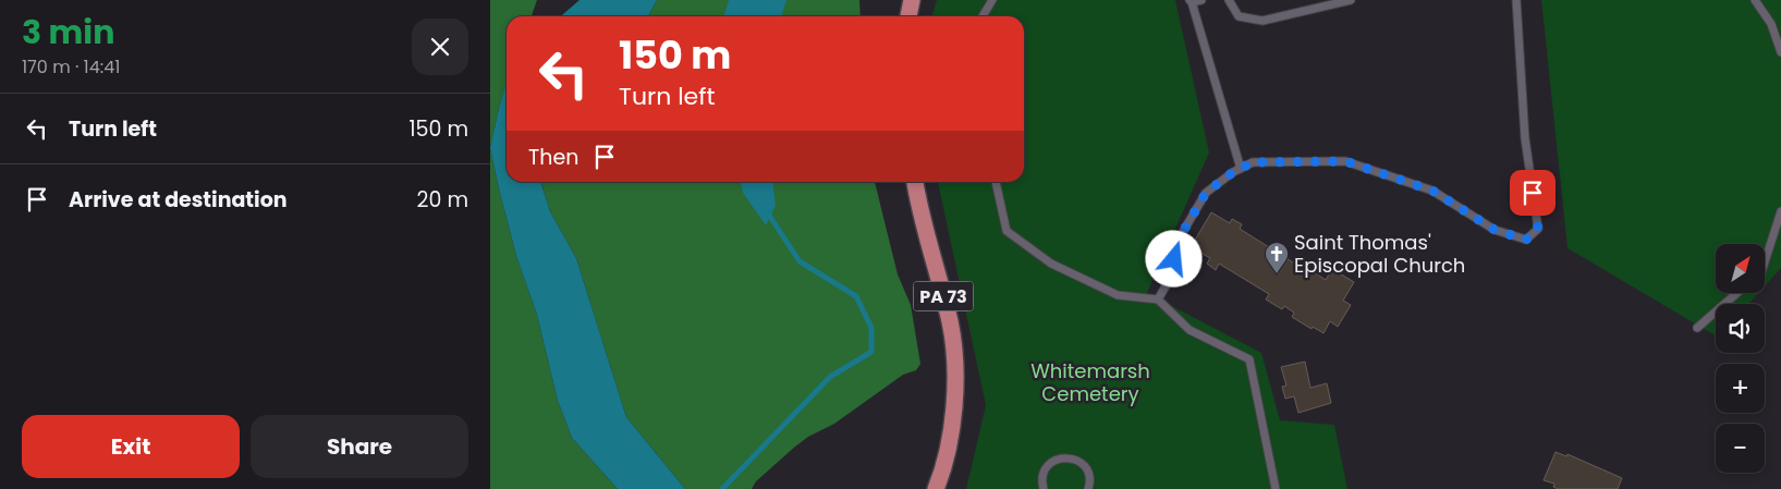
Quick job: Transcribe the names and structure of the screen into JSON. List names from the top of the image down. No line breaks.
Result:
{"streets":{"main road":["PA 73"]},"parks":["Whitemarsh Cemetery"],"places":{"church":["Saint Thomas' Episcopal Church"]},"north":"top right","page":{"heading":["3 min","170 m · 14:41"],"turn":["150 m","Turn left"],"list":[{"name":"Turn left","value":"150 m"},{"name":"Arrive at destination","value":"20 m"}],"then":"Then","map_buttons":["+","−"],"buttons":["Exit","Share"]}}
